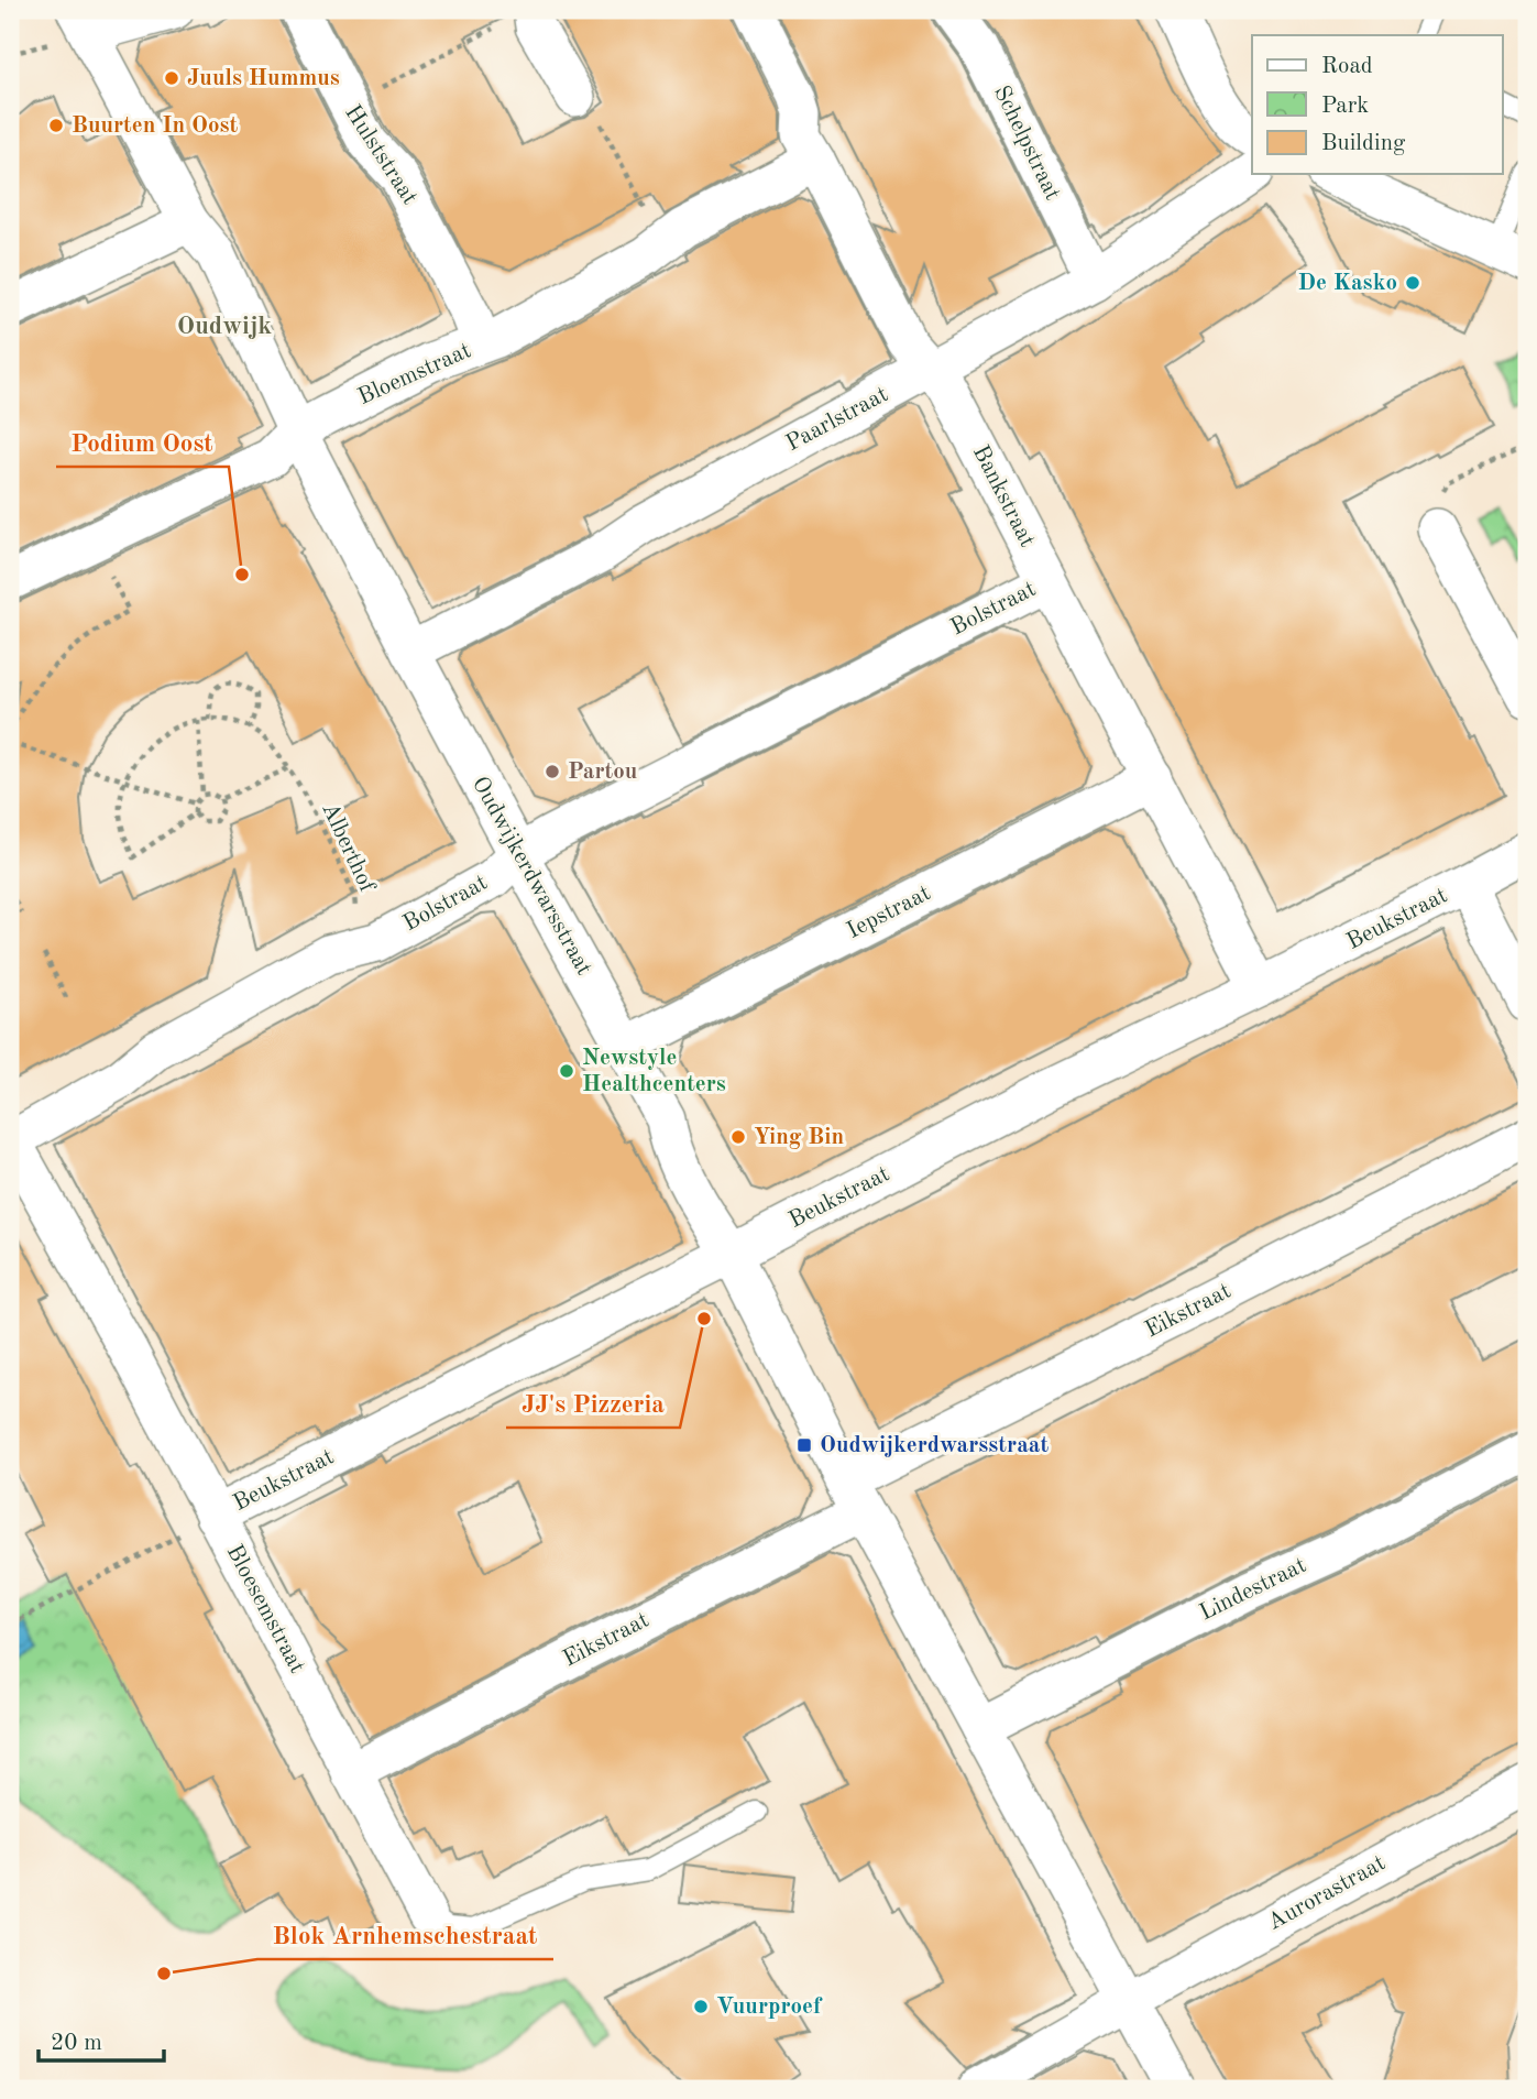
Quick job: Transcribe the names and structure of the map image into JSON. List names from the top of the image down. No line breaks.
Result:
{"streets":{"street":["Schelpstraat","Hulststraat","Bloemstraat","Paarlstraat","Bankstraat","Bolstraat","Oudwijkerdwarsstraat","Iepstraat","Beukstraat","Eikstraat","Lindestraat","Bloesemstraat","Aurorastraat"],"path":["Alberthof"]},"crossings":[["Schelpstraat","Paarlstraat"],["Hulststraat","Bloemstraat"],["Bloemstraat","Bankstraat"],["Bloemstraat","Oudwijkerdwarsstraat"],["Paarlstraat","Bankstraat"],["Paarlstraat","Oudwijkerdwarsstraat"],["Bankstraat","Bolstraat"],["Bankstraat","Iepstraat"],["Bankstraat","Beukstraat"],["Bolstraat","Alberthof"],["Bolstraat","Oudwijkerdwarsstraat"],["Bolstraat","Bloesemstraat"],["Oudwijkerdwarsstraat","Iepstraat"],["Oudwijkerdwarsstraat","Beukstraat"],["Oudwijkerdwarsstraat","Eikstraat"],["Oudwijkerdwarsstraat","Lindestraat"],["Oudwijkerdwarsstraat","Aurorastraat"],["Beukstraat","Bloesemstraat"],["Eikstraat","Bloesemstraat"]],"districts":["Oudwijk"],"places":{"other":["Juuls Hummus","Buurten In Oost","De Kasko","Podium Oost","Partou","Newstyle Healthcenters","Ying Bin","JJ's Pizzeria","Blok Arnhemschestraat","Vuurproef"],"transit":["Oudwijkerdwarsstraat"]},"legend":["Road","Park","Building"],"scale_bar":"20 m"}
